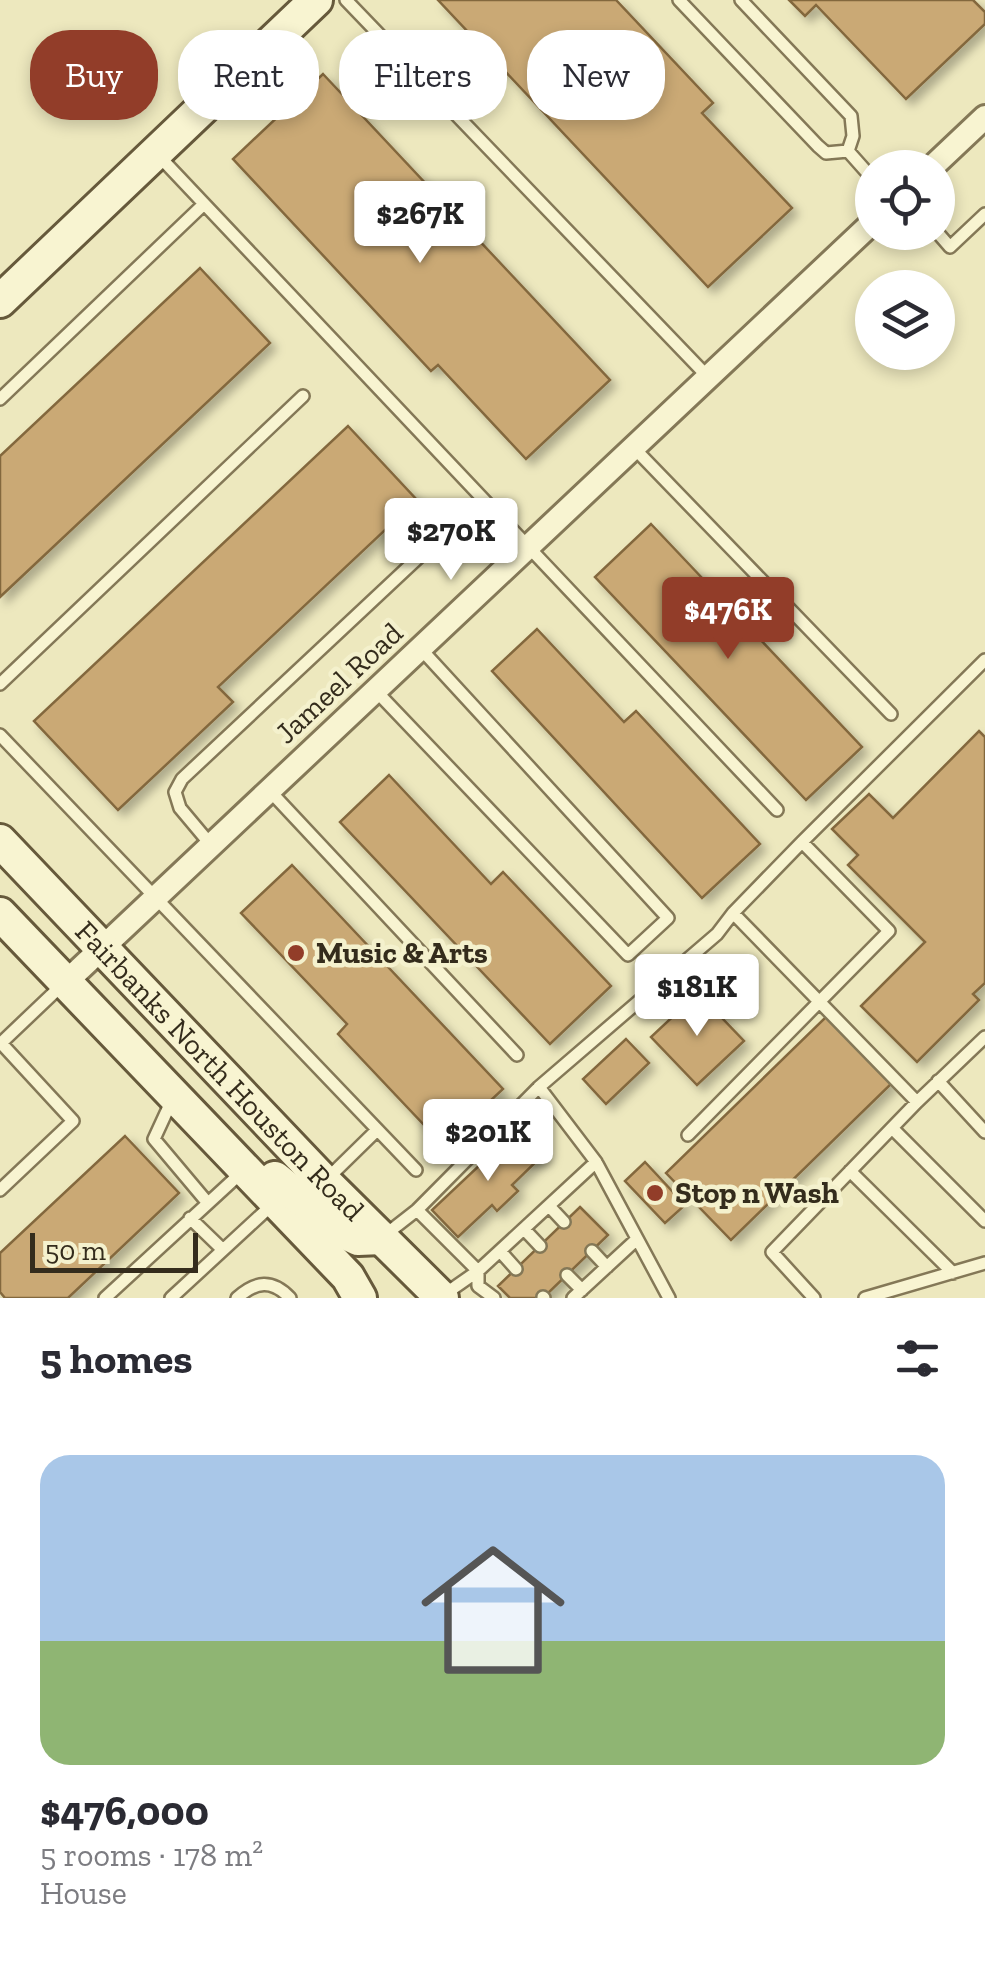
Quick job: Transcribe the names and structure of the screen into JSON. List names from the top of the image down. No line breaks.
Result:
{"streets":{"main road":["Fairbanks North Houston Road"],"street":["Jameel Road"]},"crossings":[["Jameel Road","Fairbanks North Houston Road"]],"places":["Music & Arts","Stop n Wash"],"scale_bar":"50 m","page":{"chip":["Buy","Rent","Filters","New"],"price":["$267K","$270K","$476K","$181K","$201K"],"scale":"50 m","heading":"5 homes","list":[{"name":"$476,000","note":"5 rooms · 178 m² · House"}]}}
